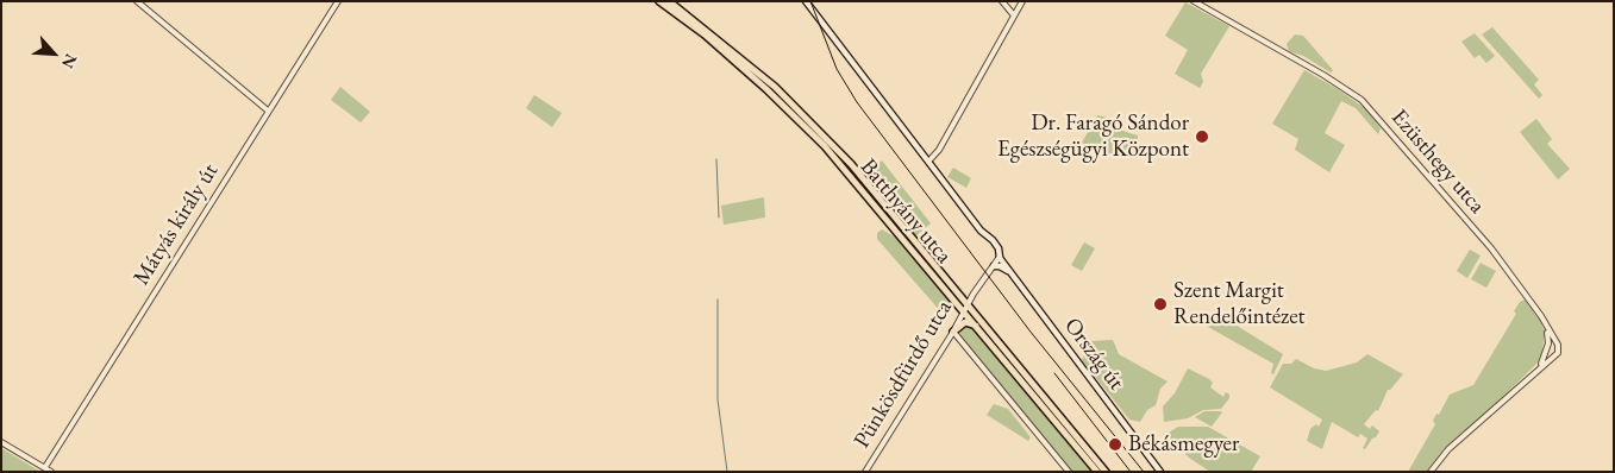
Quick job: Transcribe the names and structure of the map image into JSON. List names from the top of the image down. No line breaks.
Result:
{"streets":{"main road":["Batthyány utca","Ország út"],"street":["Ezüsthegy utca","Mátyás király út","Pünkösdfürdő utca"]},"crossings":[["Batthyány utca","Pünkösdfürdő utca"],["Ország út","Pünkösdfürdő utca"]],"places":["Dr. Faragó Sándor Egészségügyi Központ","Szent Margit Rendelőintézet","Békásmegyer"],"north":"bottom right"}
